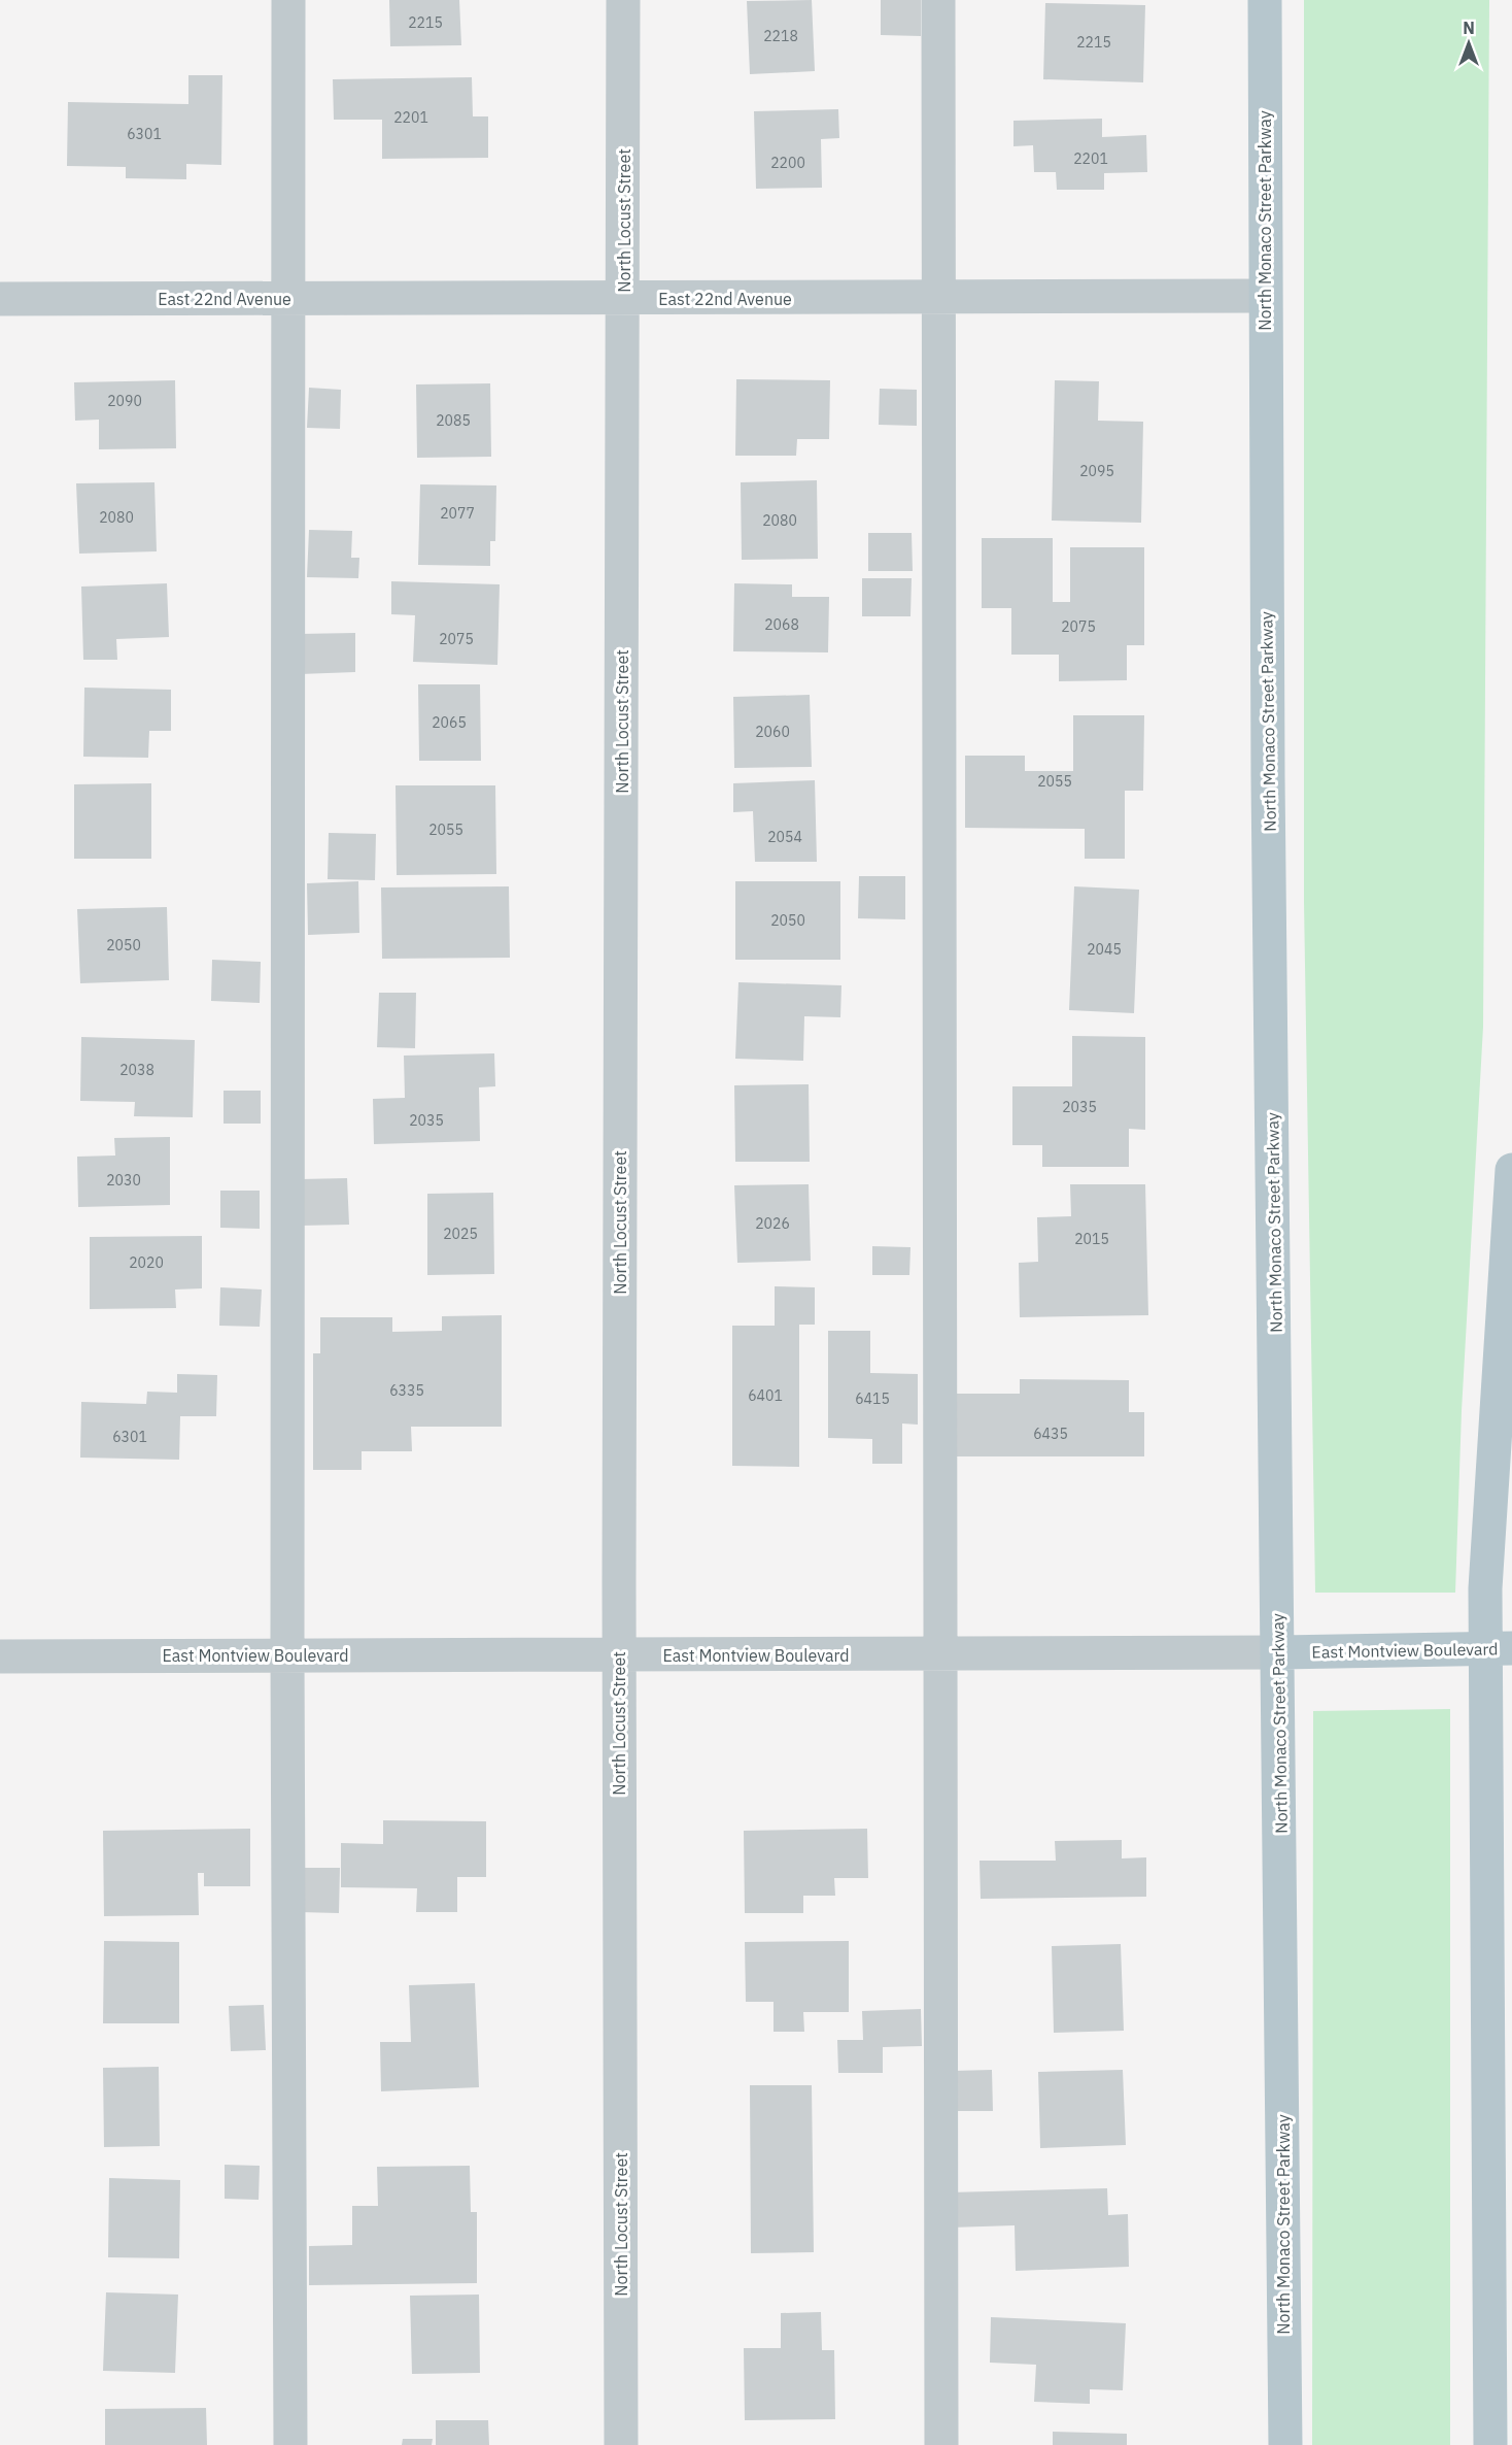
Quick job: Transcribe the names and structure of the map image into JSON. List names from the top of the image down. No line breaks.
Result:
{"streets":{"main road":["North Monaco Street Parkway","East Montview Boulevard"],"street":["North Locust Street","East 22nd Avenue"]},"crossings":[["North Locust Street","East 22nd Avenue"],["North Locust Street","East Montview Boulevard"],["North Monaco Street Parkway","East 22nd Avenue"],["North Monaco Street Parkway","East Montview Boulevard"]],"house_numbers":["2215","2218","2215","2201","6301","2201","2200","2090","2085","2095","2077","2080","2080","2068","2075","2075","2065","2060","2055","2055","2054","2050","2050","2045","2038","2035","2035","2030","2026","2025","2015","2020","6335","6401","6415","6435","6301"],"north":"top"}
